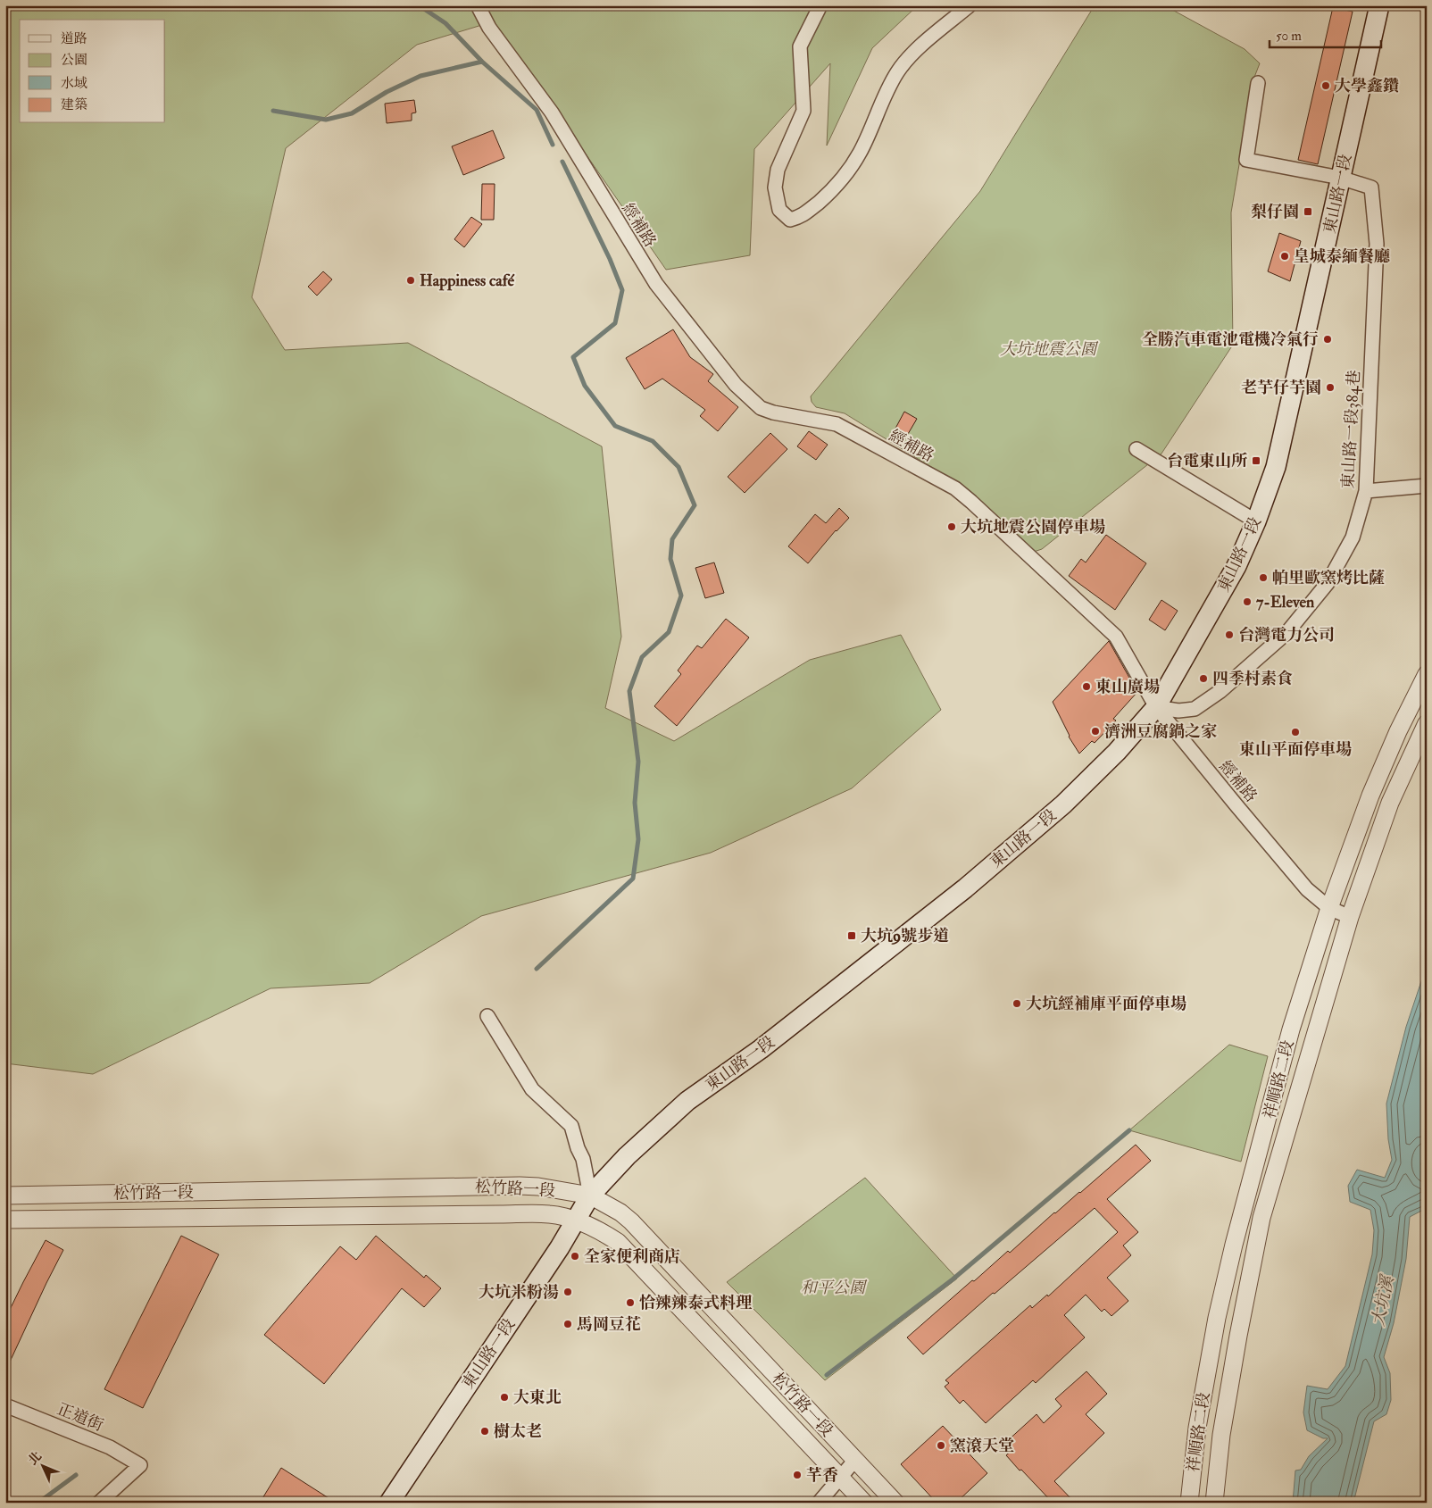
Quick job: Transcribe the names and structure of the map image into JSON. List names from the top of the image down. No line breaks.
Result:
{"streets":{"main road":["東山路一段"],"street":["經補路","東山路一段384巷","祥順路二段","松竹路一段","正道街"]},"crossings":[["東山路一段","經補路"],["東山路一段","東山路一段384巷"],["東山路一段","松竹路一段"],["經補路","東山路一段384巷"],["經補路","祥順路二段"]],"water":["大坑溪"],"parks":["大坑地震公園","和平公園"],"places":{"other":["大學鑫鑽","皇城泰緬餐廳","Happiness café","全勝汽車電池電機冷氣行","老芋仔芋園","大坑地震公園停車場","帕里歐窯烤比薩","7-Eleven","台灣電力公司","四季村素食","東山廣場","濟洲豆腐鍋之家","東山平面停車場","大坑經補庫平面停車場","全家便利商店","大坑米粉湯","恰辣辣泰式料理","馬岡豆花","大東北","樹太老","窯滾天堂","芊香"],"transit":["梨仔園","台電東山所","大坑9號步道"]},"legend":["道路","公園","水域","建築"],"scale_bar":"50 m","north":"top left"}
